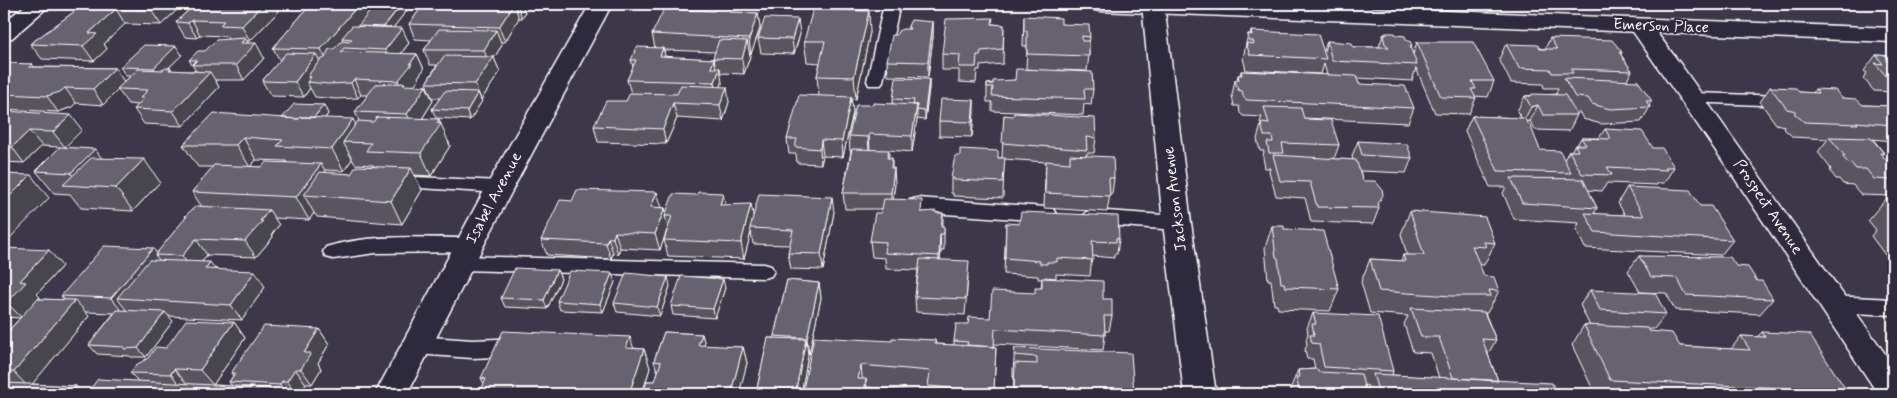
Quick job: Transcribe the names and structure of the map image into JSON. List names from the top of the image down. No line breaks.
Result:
{"streets":{"street":["Emerson Place","Isabel Avenue","Jackson Avenue","Prospect Avenue"]},"crossings":[["Emerson Place","Jackson Avenue"],["Emerson Place","Prospect Avenue"]]}
